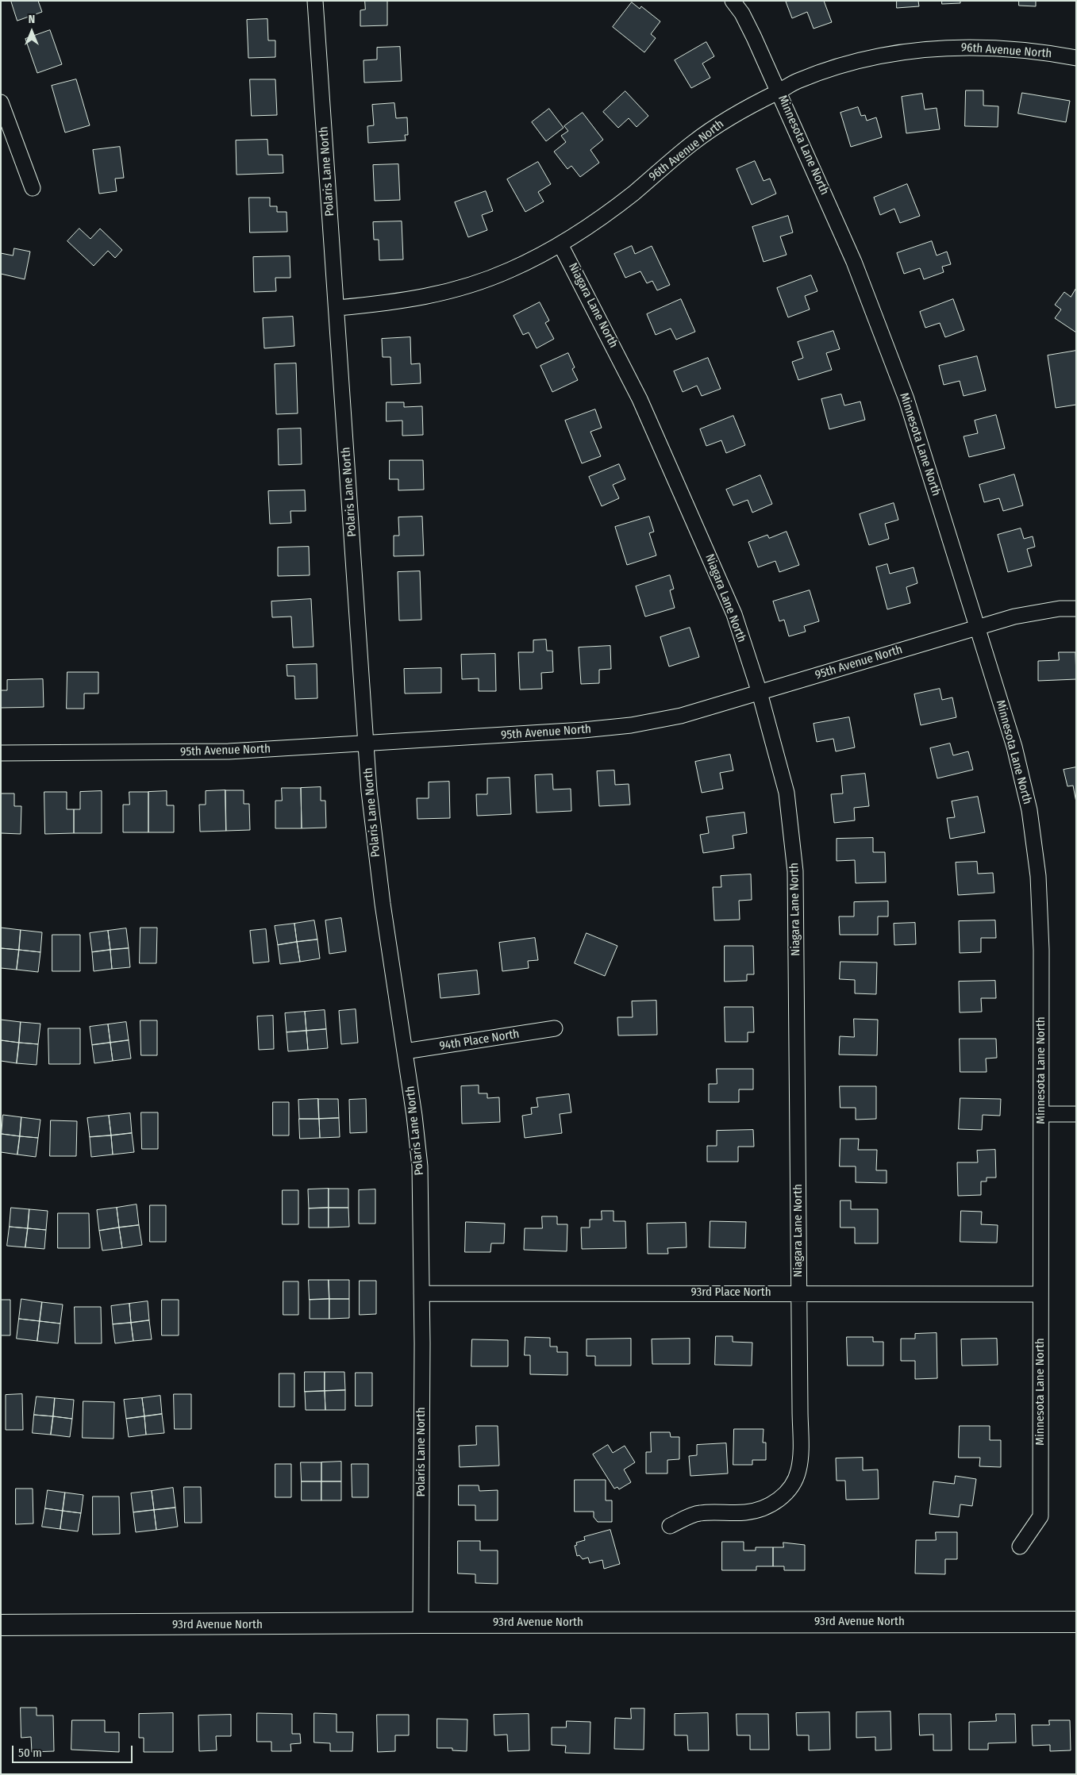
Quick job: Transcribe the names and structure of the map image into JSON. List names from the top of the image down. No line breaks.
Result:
{"streets":{"main road":["93rd Avenue North"],"street":["96th Avenue North","Minnesota Lane North","Polaris Lane North","Niagara Lane North","95th Avenue North","94th Place North","93rd Place North"]},"crossings":[["96th Avenue North","Minnesota Lane North"],["96th Avenue North","Polaris Lane North"],["96th Avenue North","Niagara Lane North"],["Minnesota Lane North","95th Avenue North"],["Minnesota Lane North","93rd Place North"],["Polaris Lane North","95th Avenue North"],["Polaris Lane North","94th Place North"],["Polaris Lane North","93rd Place North"],["Polaris Lane North","93rd Avenue North"],["Niagara Lane North","95th Avenue North"],["Niagara Lane North","93rd Place North"]],"scale_bar":"50 m","north":"top"}
